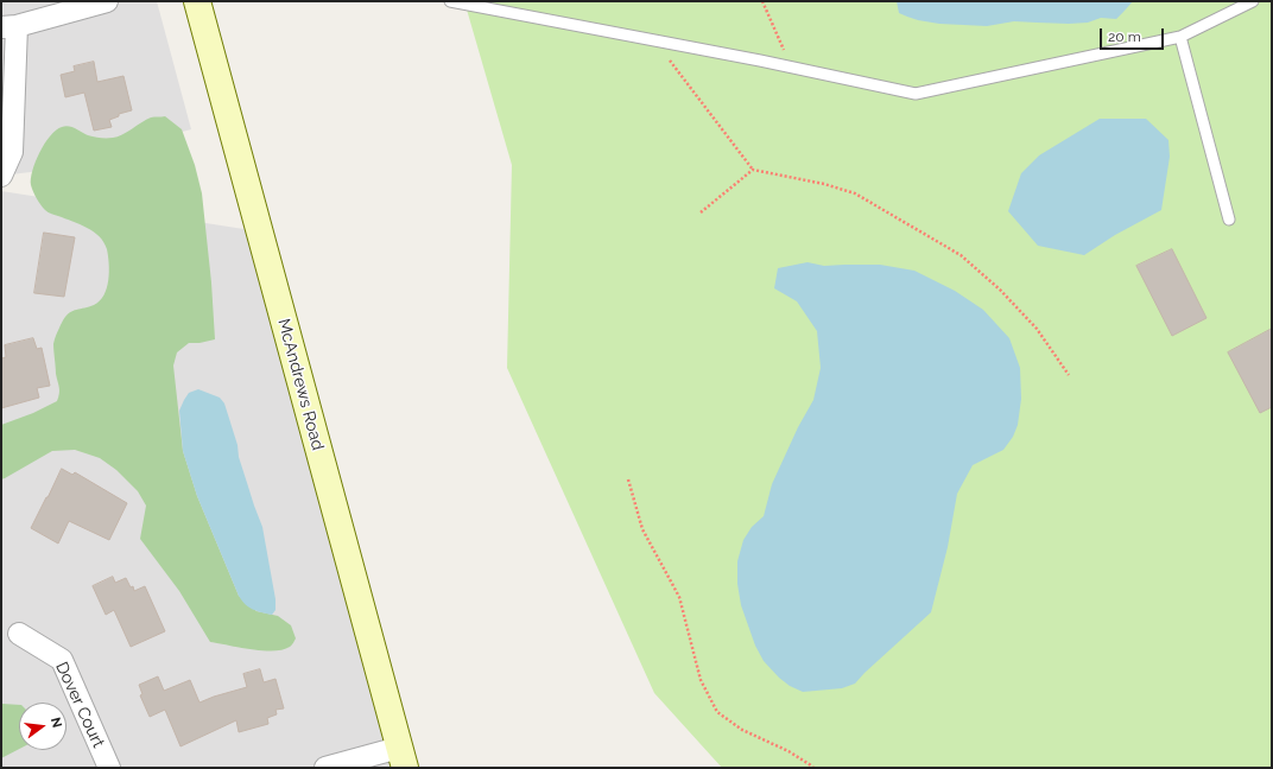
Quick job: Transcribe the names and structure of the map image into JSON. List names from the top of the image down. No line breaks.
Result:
{"streets":{"main road":["McAndrews Road"],"street":["Dover Court"]},"scale_bar":"20 m","north":"right"}
